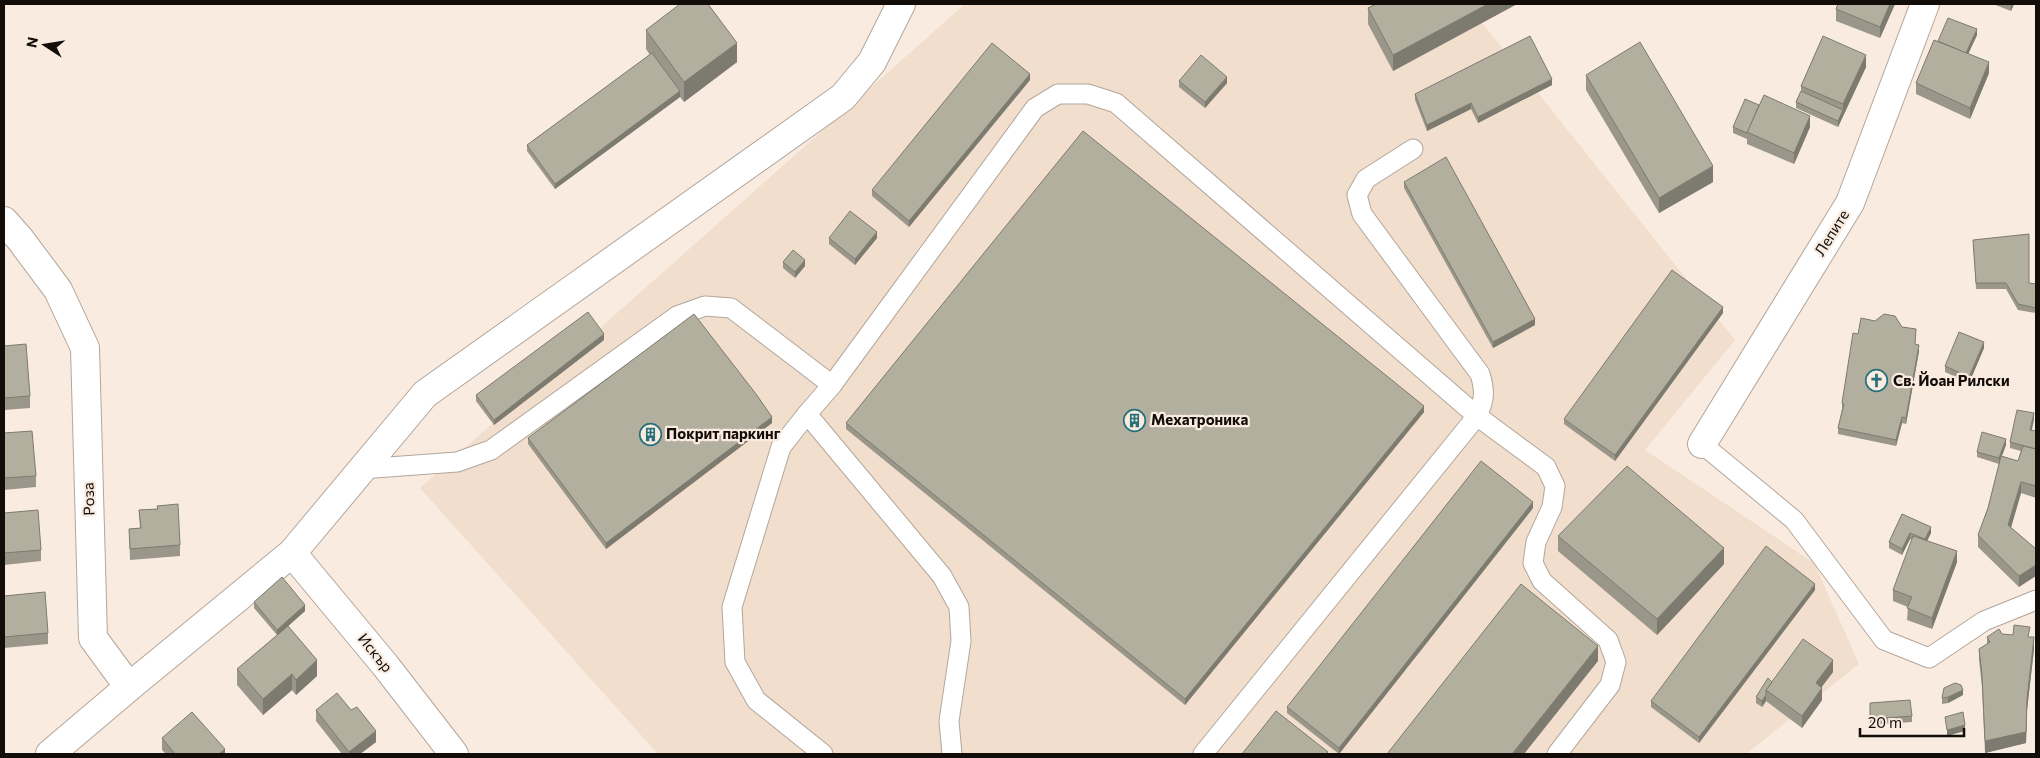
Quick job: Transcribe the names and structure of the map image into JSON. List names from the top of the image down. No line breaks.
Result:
{"streets":{"street":["Лепите","Роза","Искър"]},"places":{"church":["Св. Йоан Рилски"],"building":["Мехатроника","Покрит паркинг"]},"scale_bar":"20 m","north":"left"}
